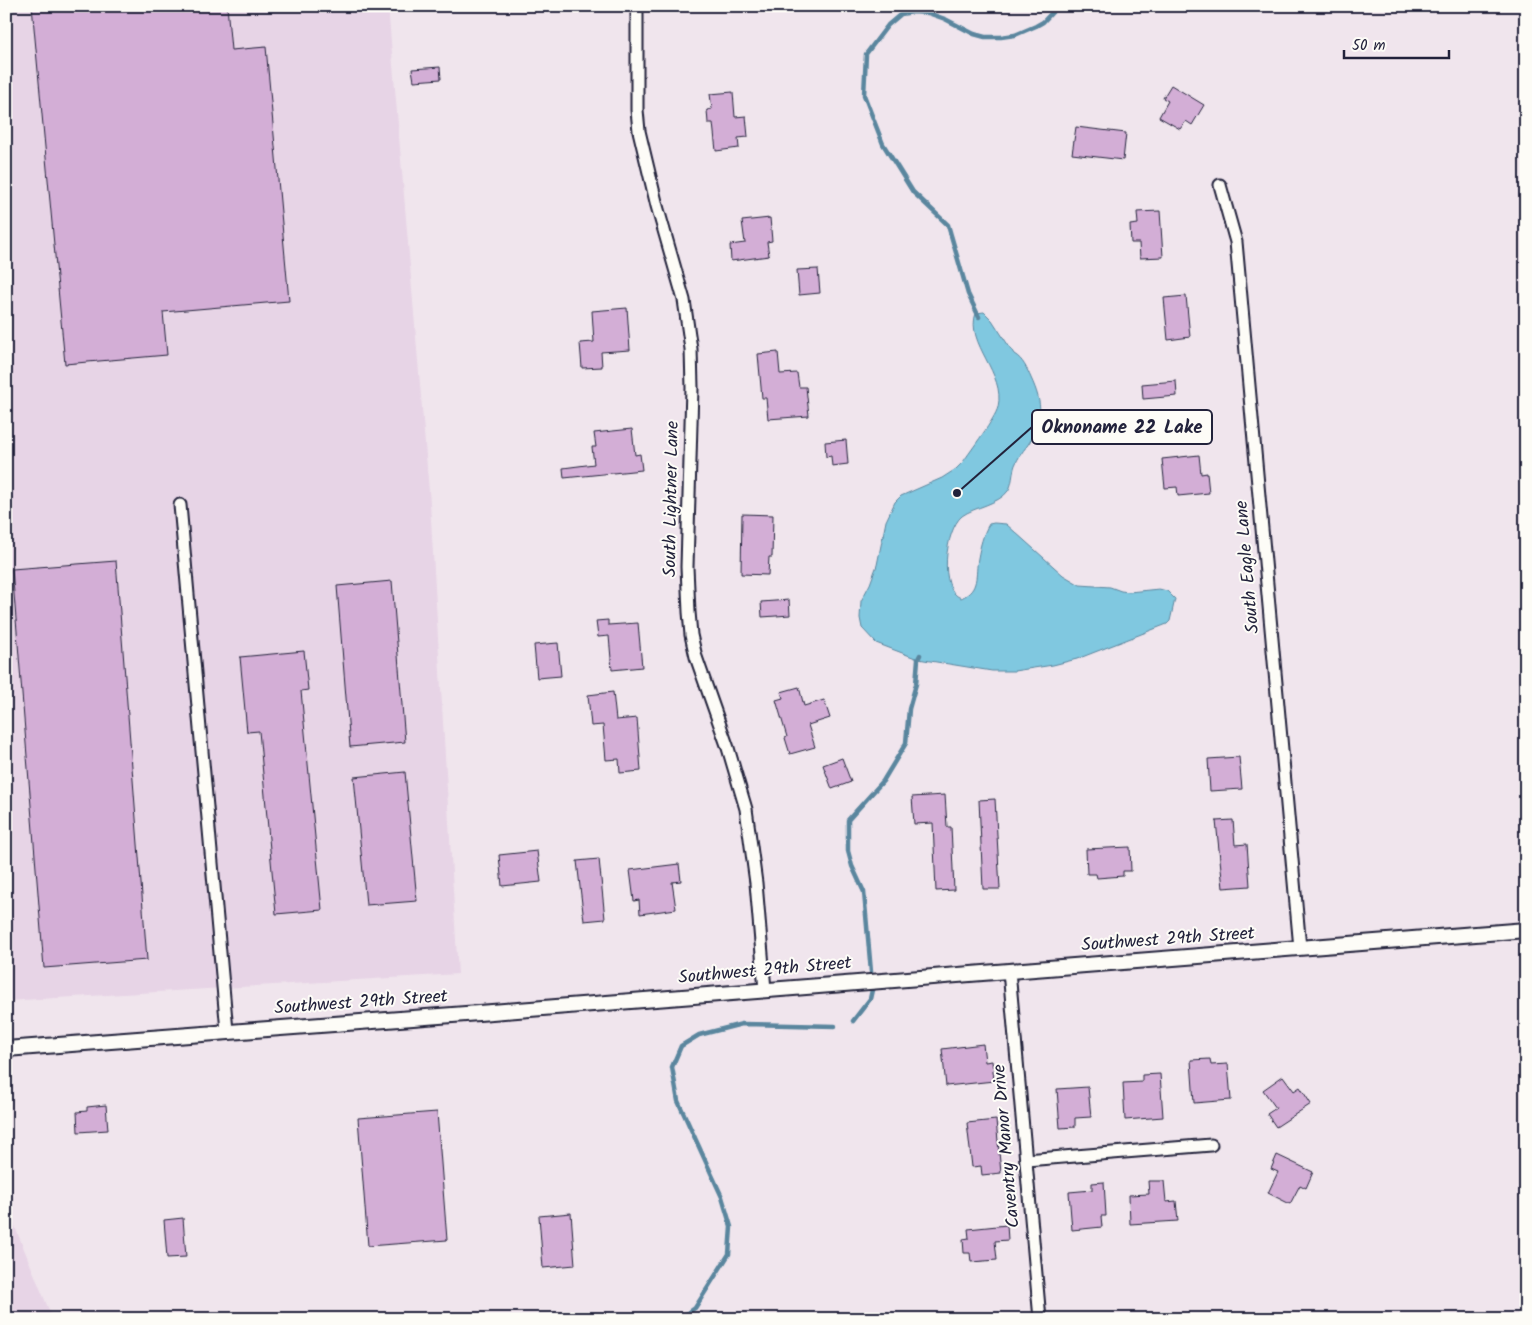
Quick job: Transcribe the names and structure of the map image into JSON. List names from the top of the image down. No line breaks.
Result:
{"streets":{"street":["South Lightner Lane","South Eagle Lane","Southwest 29th Street","Caventry Manor Drive"]},"crossings":[["South Lightner Lane","Southwest 29th Street"],["South Eagle Lane","Southwest 29th Street"],["Southwest 29th Street","Caventry Manor Drive"]],"places":["Oknoname 22 Lake"],"scale_bar":"50 m"}
